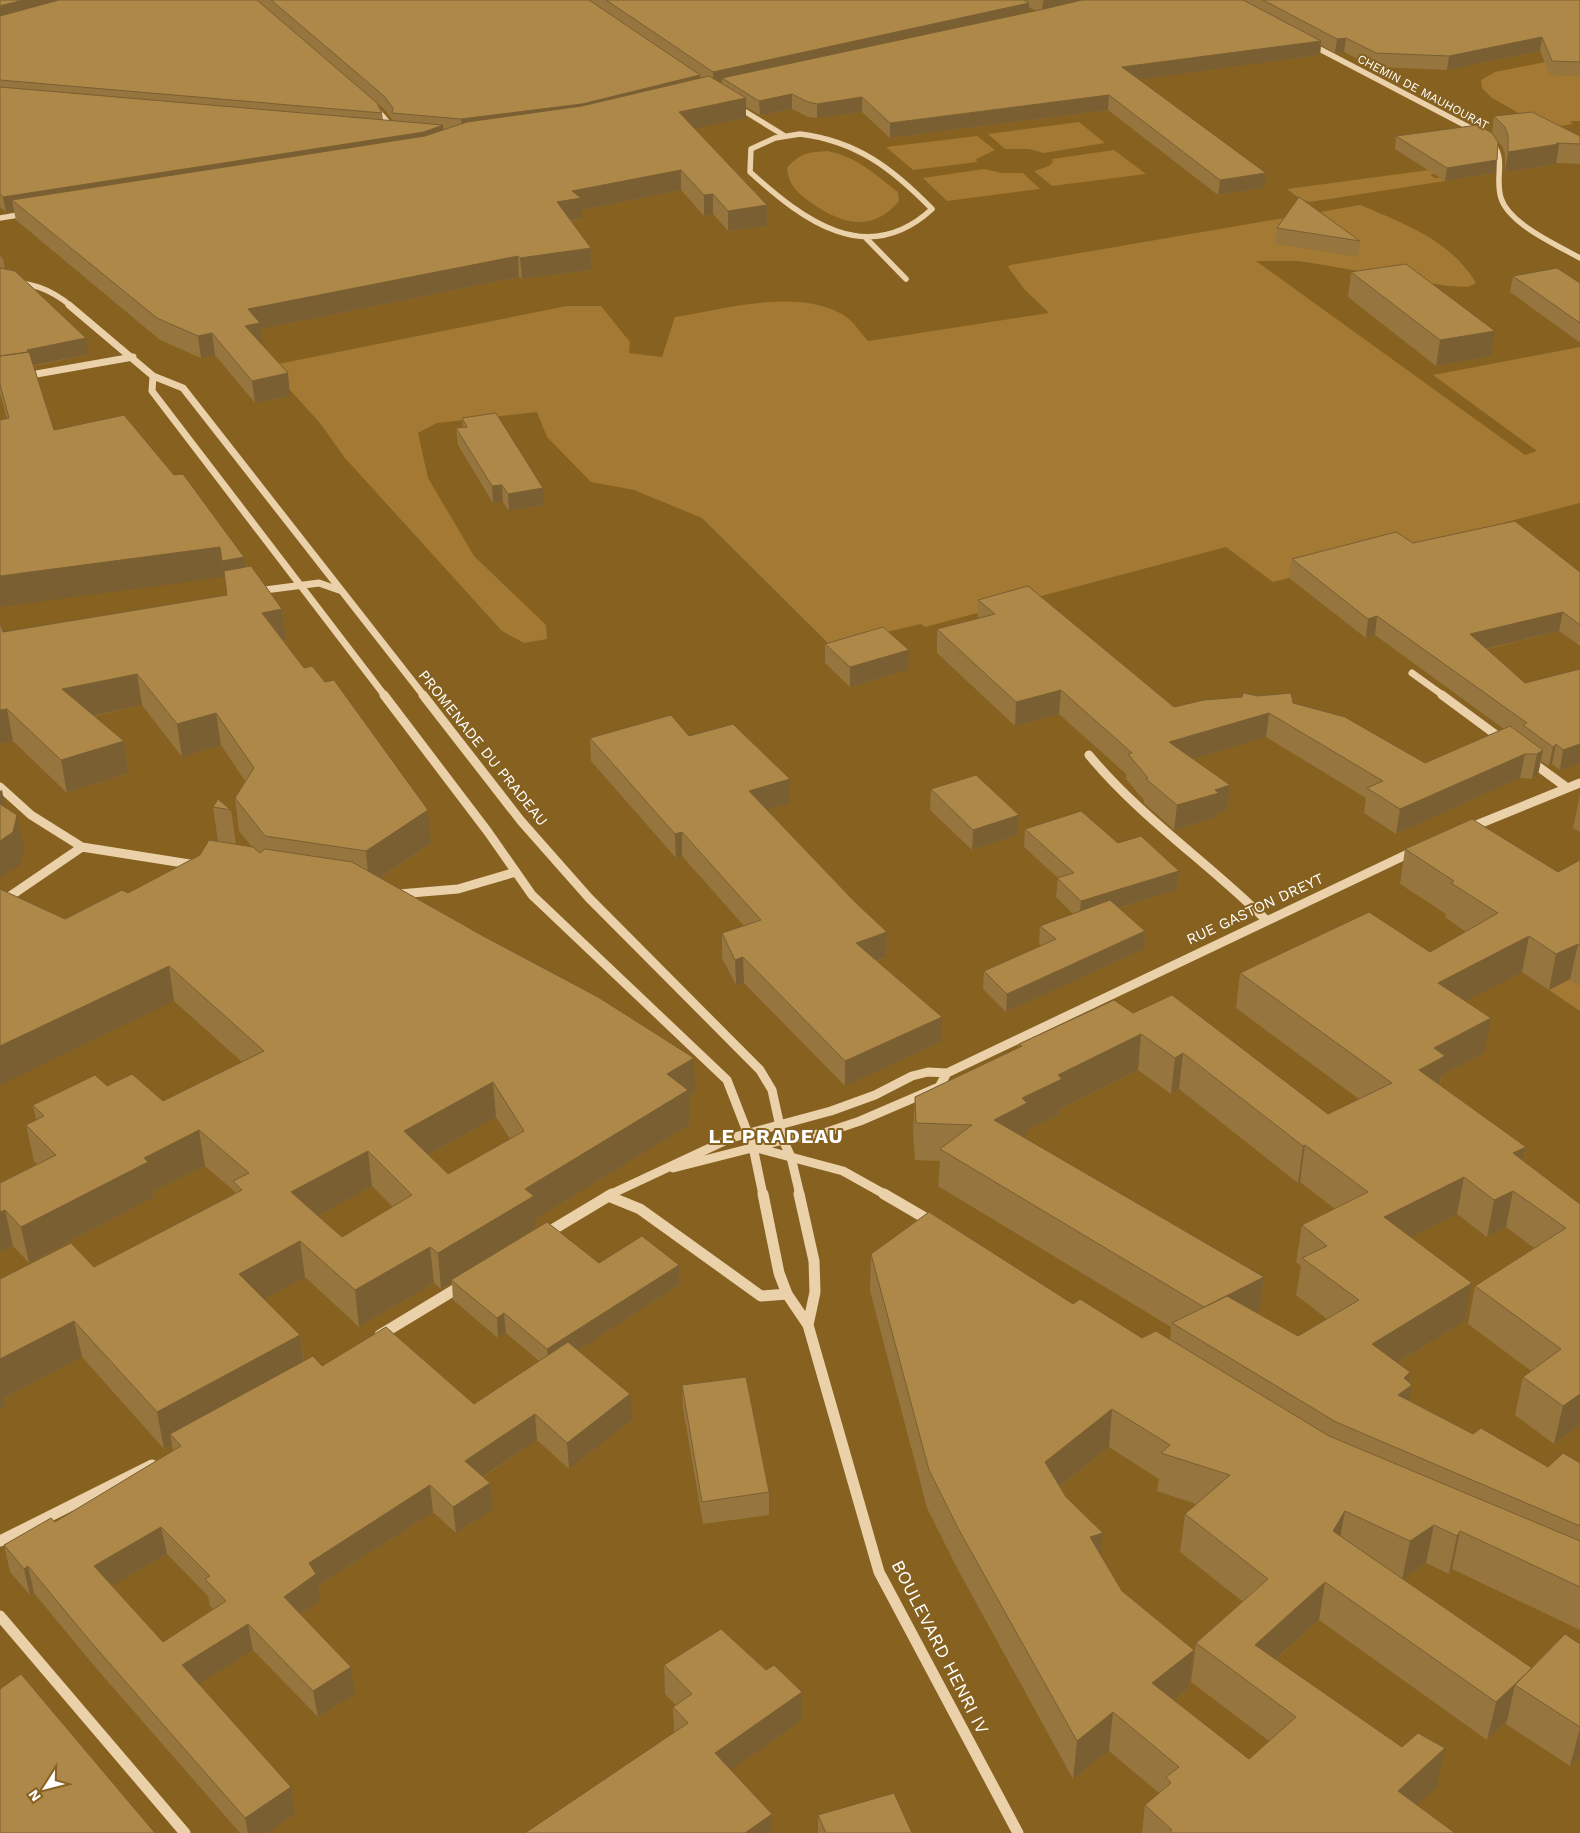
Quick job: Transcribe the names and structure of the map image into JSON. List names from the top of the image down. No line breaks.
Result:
{"streets":{"street":["CHEMIN DE MAUHOURAT","PROMENADE DU PRADEAU","RUE GASTON DREYT","BOULEVARD HENRI IV"]},"crossings":[["PROMENADE DU PRADEAU","RUE GASTON DREYT"],["PROMENADE DU PRADEAU","BOULEVARD HENRI IV"],["RUE GASTON DREYT","BOULEVARD HENRI IV"]],"districts":["LE PRADEAU"],"north":"bottom left"}
